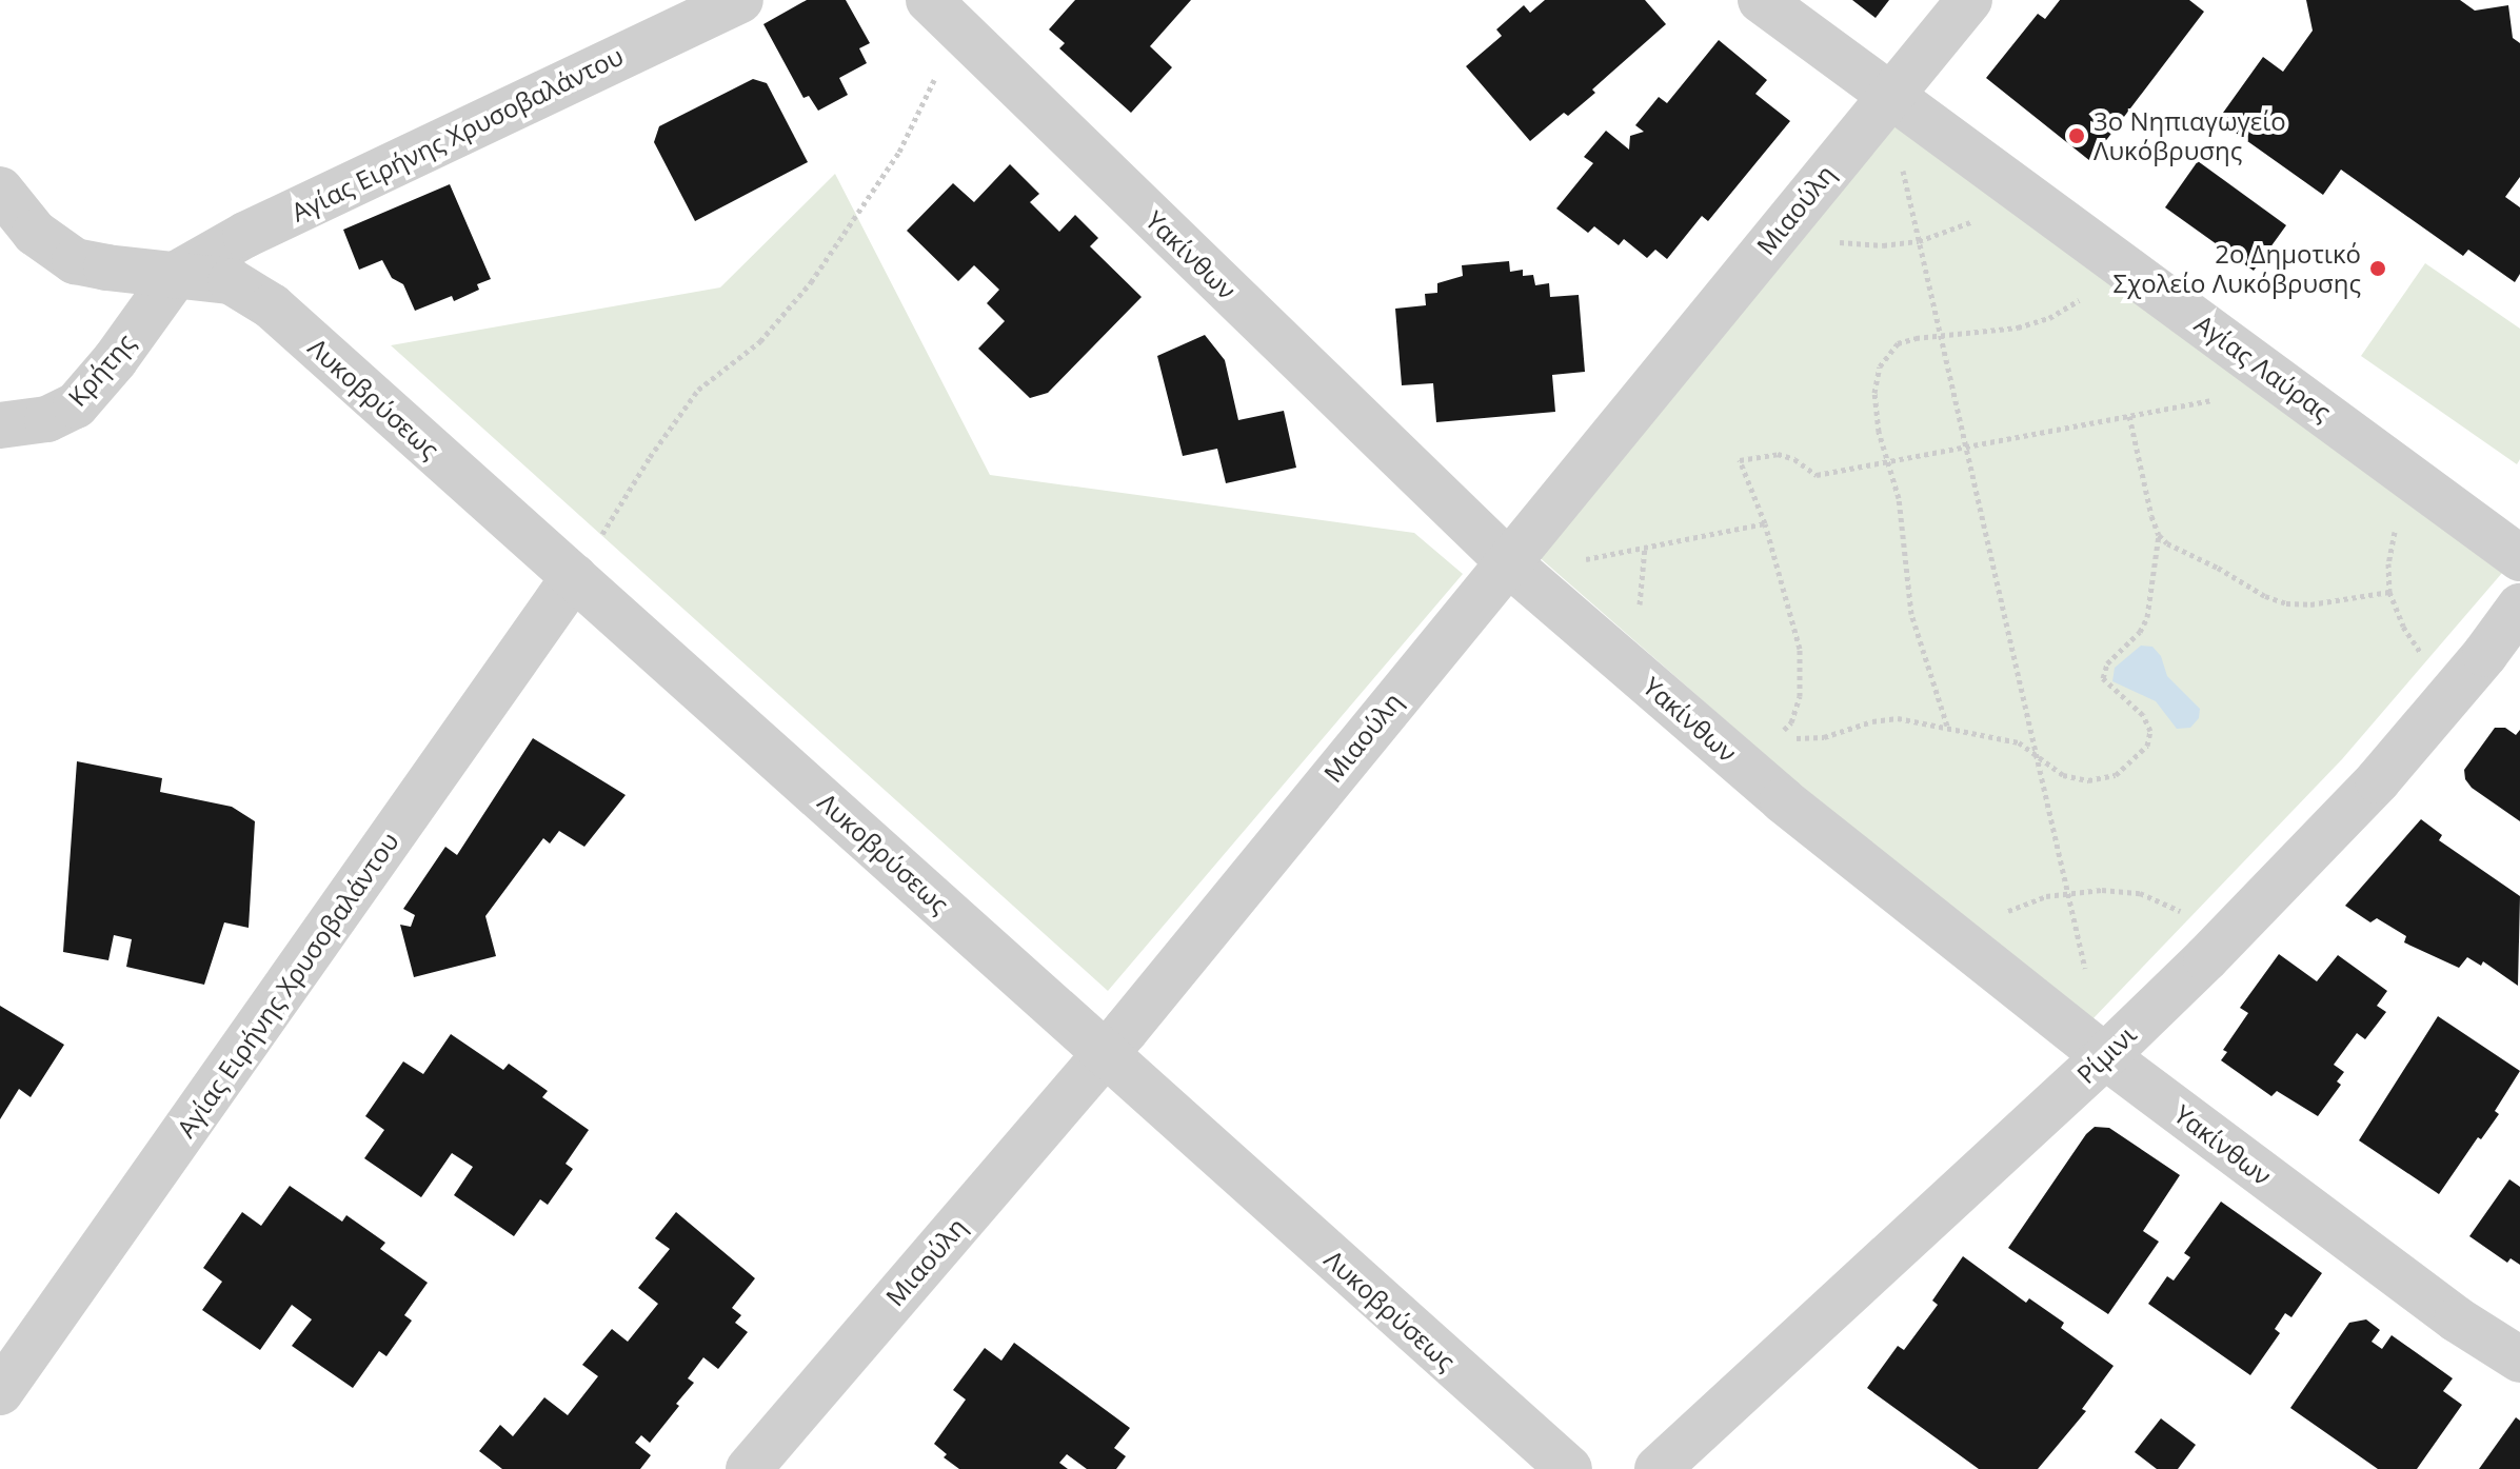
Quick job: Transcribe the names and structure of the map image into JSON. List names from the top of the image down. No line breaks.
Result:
{"streets":{"street":["Αγίας Ειρήνης Χρυσοβαλάντου","Μιαούλη","Υακίνθων","Αγίας Λαύρας","Κρήτης","Λυκοβρύσεως","Ρίμινι"]},"crossings":[["Αγίας Ειρήνης Χρυσοβαλάντου","Κρήτης"],["Αγίας Ειρήνης Χρυσοβαλάντου","Λυκοβρύσεως"],["Μιαούλη","Υακίνθων"],["Μιαούλη","Αγίας Λαύρας"],["Μιαούλη","Λυκοβρύσεως"],["Υακίνθων","Ρίμινι"],["Κρήτης","Λυκοβρύσεως"]],"places":["3ο Νηπιαγωγείο Λυκόβρυσης","2ο Δημοτικό Σχολείο Λυκόβρυσης"]}
